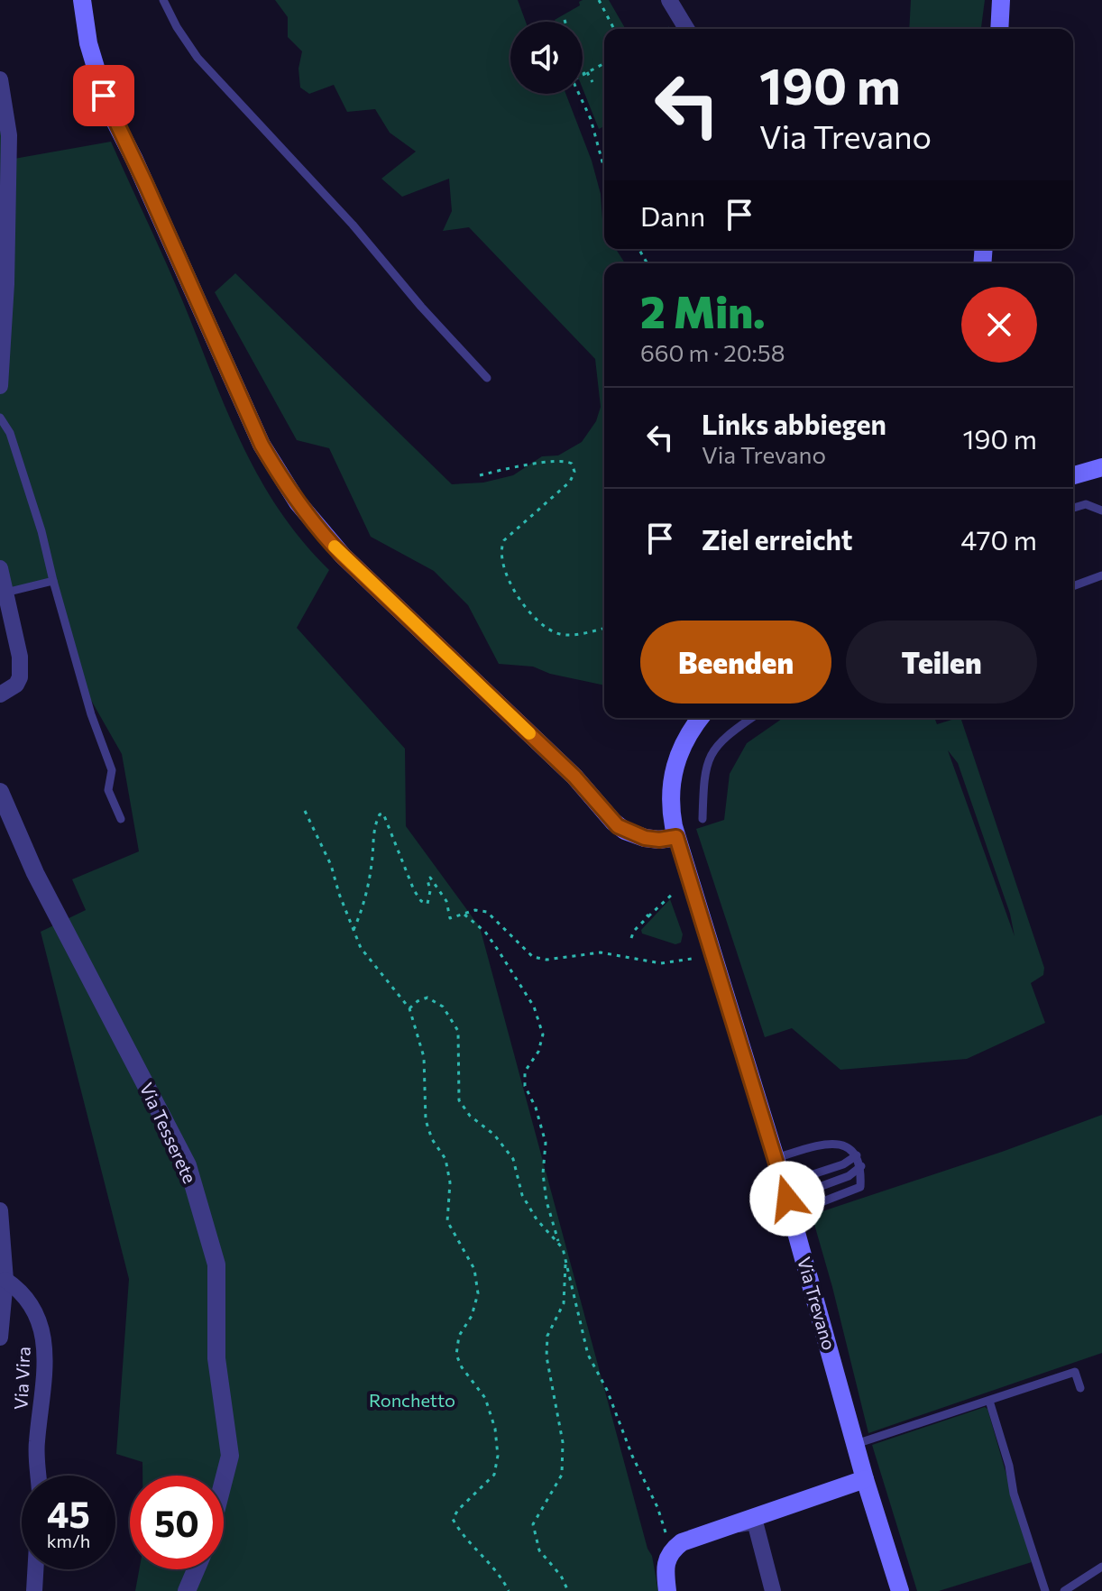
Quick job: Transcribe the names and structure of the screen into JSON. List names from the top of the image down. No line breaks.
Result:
{"streets":{"main road":["Via Trevano"],"street":["Via Tesserete","Via Vira"]},"parks":["Ronchetto"],"page":{"turn":["190 m","Via Trevano"],"then":"Dann","heading":["2 Min.","660 m · 20:58"],"list":[{"name":"Links abbiegen","note":"Via Trevano","value":"190 m"},{"name":"Ziel erreicht","value":"470 m"}],"buttons":["Beenden","Teilen"],"speed":"45 km/h","limit":"50"}}
